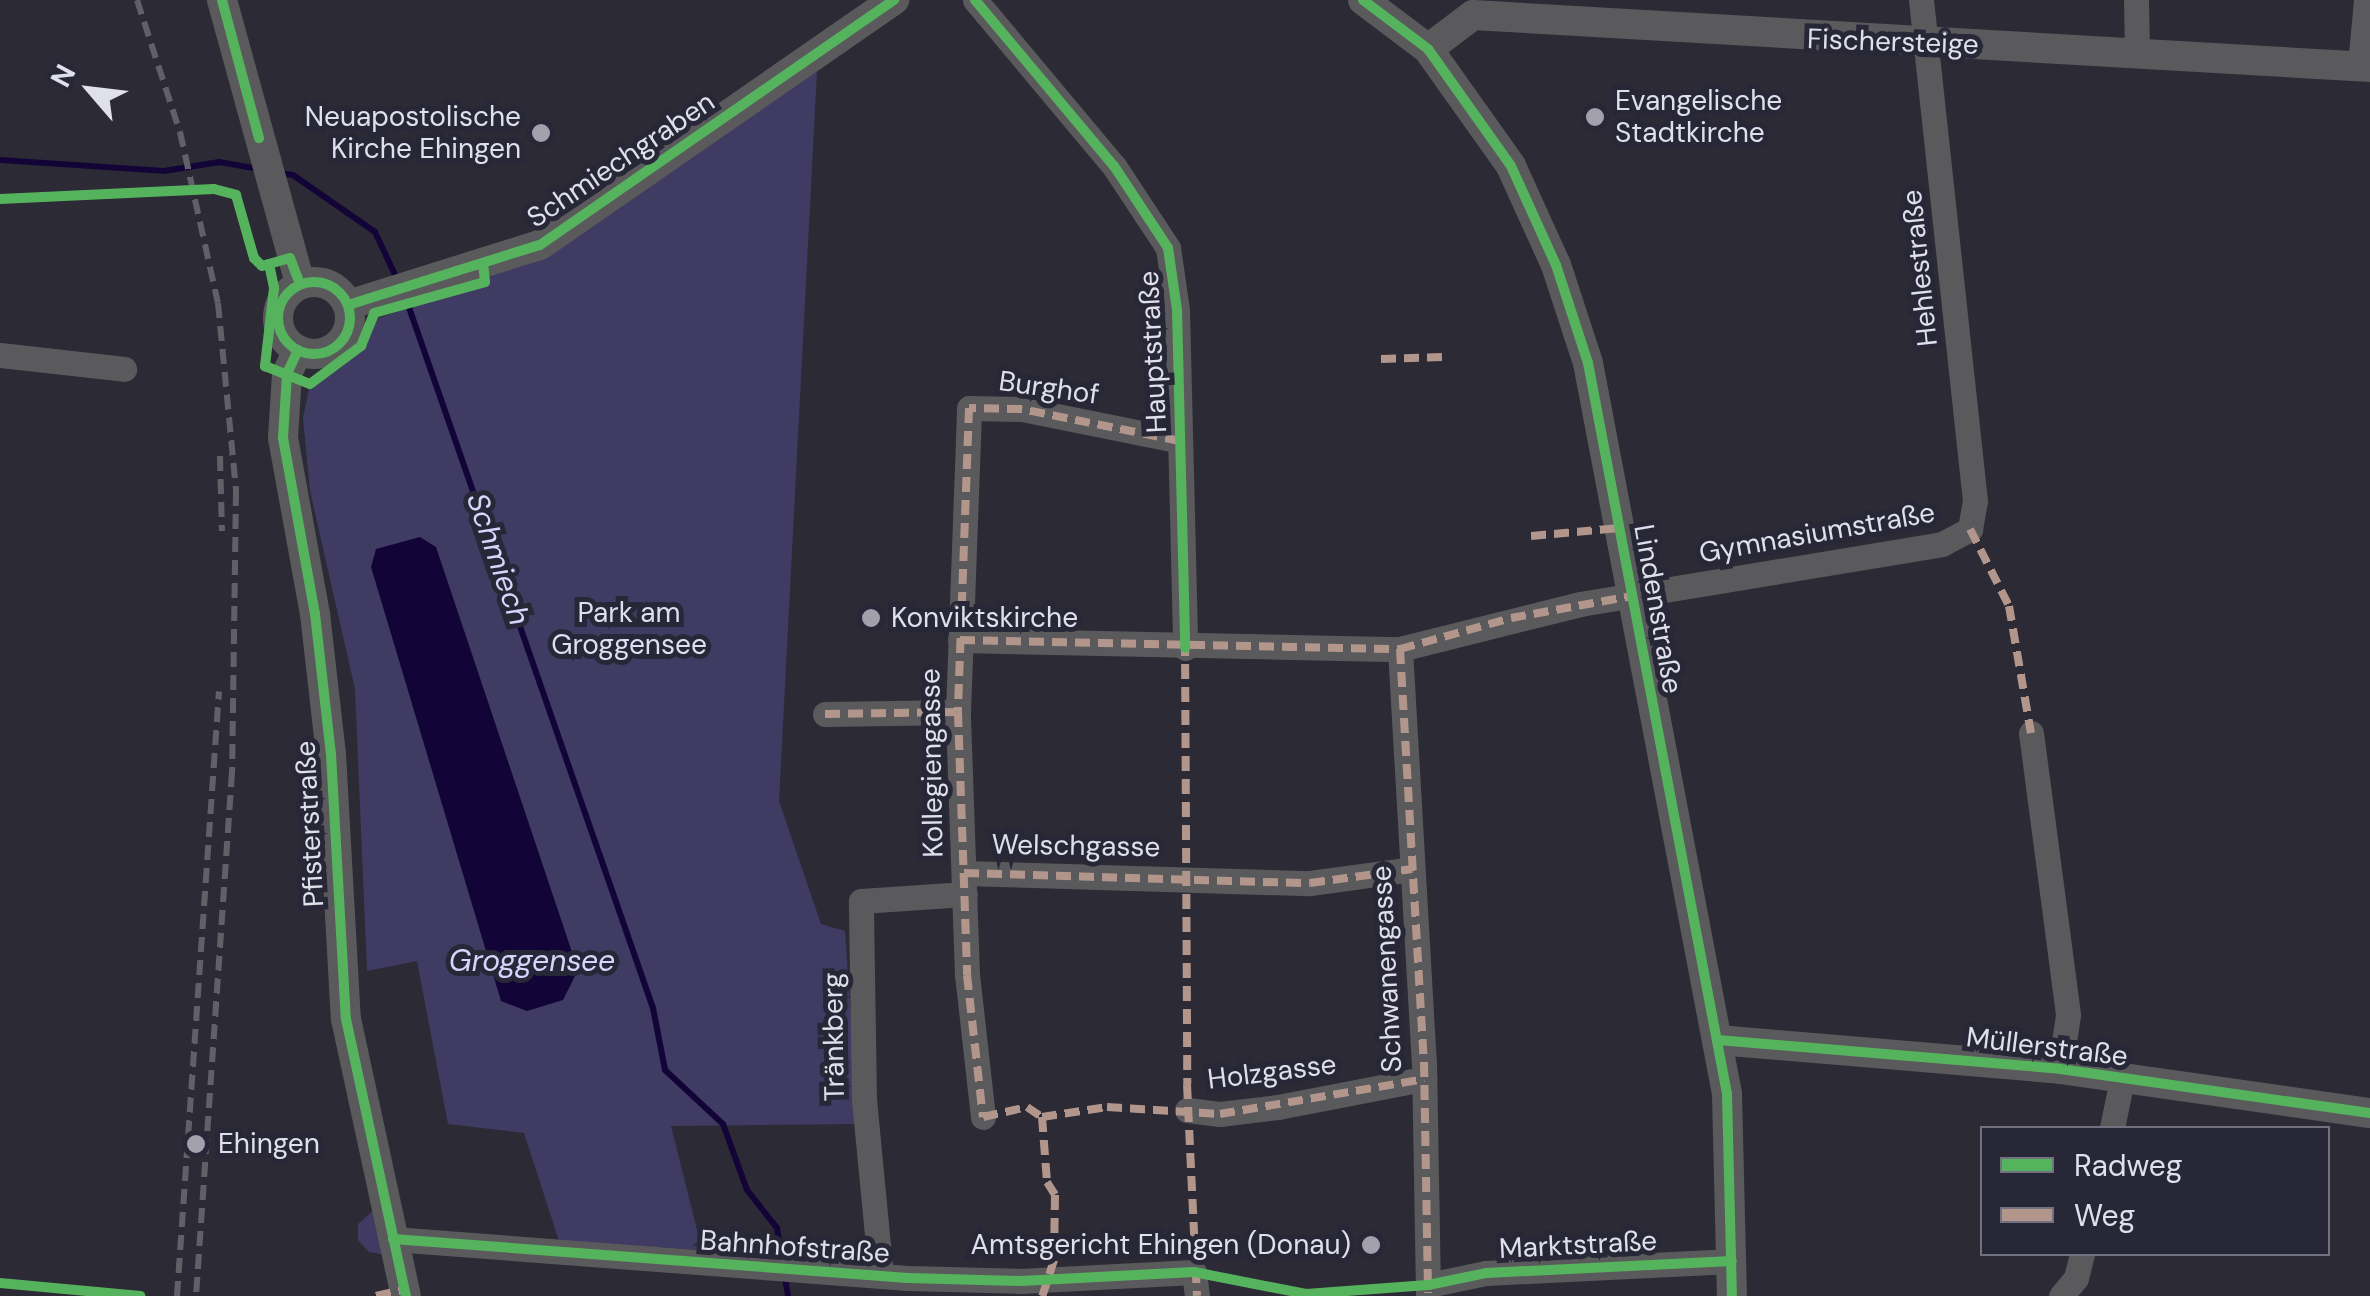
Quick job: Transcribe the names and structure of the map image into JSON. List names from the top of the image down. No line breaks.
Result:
{"streets":{"street":["Fischersteige","Schmiechgraben","Hehlestraße","Hauptstraße","Burghof","Gymnasiumstraße","Lindenstraße","Kollegiengasse","Pfisterstraße","Welschgasse","Schwanengasse","Tränkberg","Müllerstraße","Holzgasse","Marktstraße","Bahnhofstraße"]},"crossings":[["Fischersteige","Hehlestraße"],["Fischersteige","Lindenstraße"],["Schmiechgraben","Pfisterstraße"],["Hehlestraße","Gymnasiumstraße"],["Hauptstraße","Burghof"],["Hauptstraße","Gymnasiumstraße"],["Burghof","Kollegiengasse"],["Gymnasiumstraße","Lindenstraße"],["Gymnasiumstraße","Kollegiengasse"],["Gymnasiumstraße","Schwanengasse"],["Lindenstraße","Müllerstraße"],["Lindenstraße","Marktstraße"],["Kollegiengasse","Welschgasse"],["Kollegiengasse","Tränkberg"],["Pfisterstraße","Bahnhofstraße"],["Welschgasse","Schwanengasse"],["Welschgasse","Tränkberg"],["Schwanengasse","Holzgasse"],["Schwanengasse","Marktstraße"],["Tränkberg","Bahnhofstraße"]],"water":["Schmiech","Groggensee"],"parks":["Park am Groggensee"],"places":["Evangelische Stadtkirche","Neuapostolische Kirche Ehingen","Konviktskirche","Ehingen","Amtsgericht Ehingen (Donau)"],"legend":["Radweg","Weg"],"north":"top left"}
